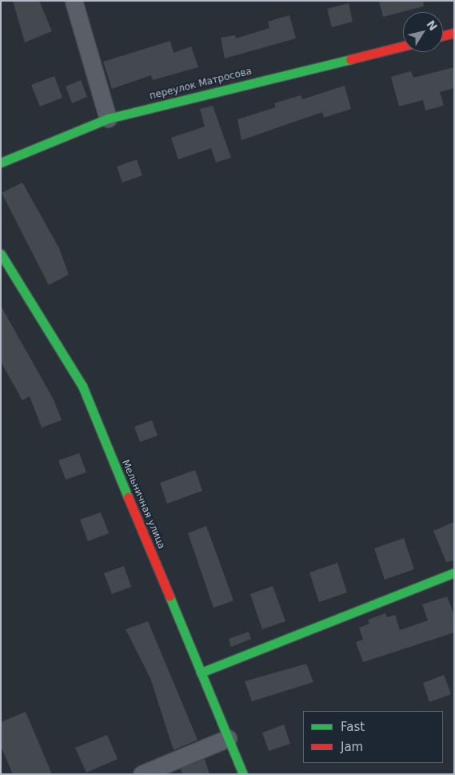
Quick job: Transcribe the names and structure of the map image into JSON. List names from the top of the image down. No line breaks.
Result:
{"streets":{"street":["переулок Матросова","Мельничная улица"]},"legend":["Fast","Jam"],"north":"top right"}
